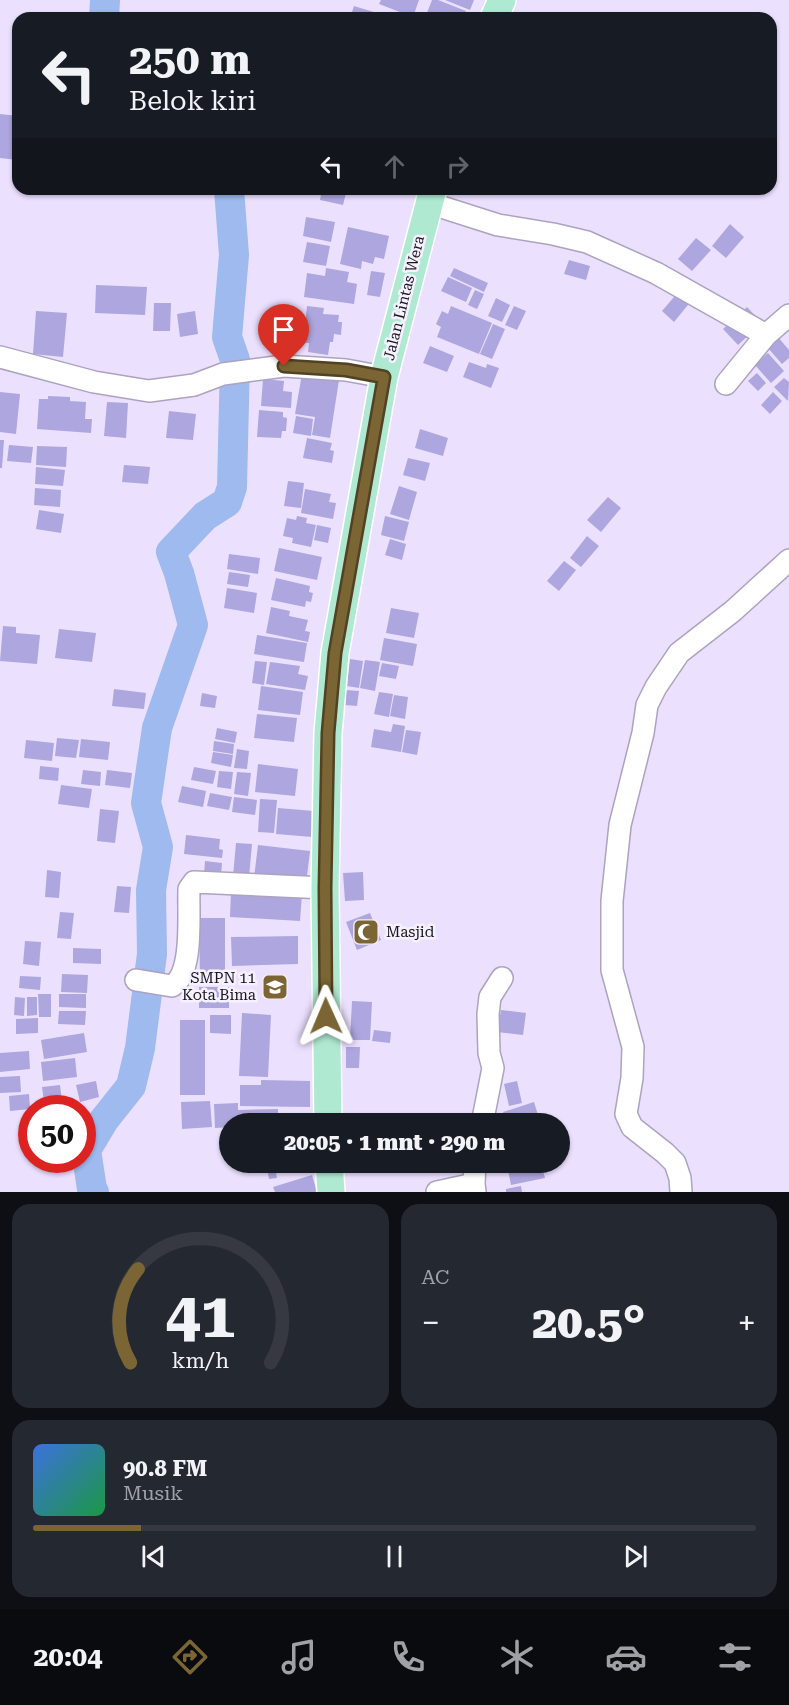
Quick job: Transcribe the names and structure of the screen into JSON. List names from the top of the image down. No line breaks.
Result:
{"streets":{"main road":["Jalan Lintas Wera"]},"places":{"mosque":["Masjid"],"school or university":["SMPN 11 Kota Bima"]},"page":{"turn":["250 m","Belok kiri"],"limit":"50","trip":"20:05 · 1 mnt · 290 m","tile":"AC","heat":["−","20.5°","+"],"song":["90.8 FM","Musik"],"tabs":"20:04","gauge":["41","km/h"]}}
